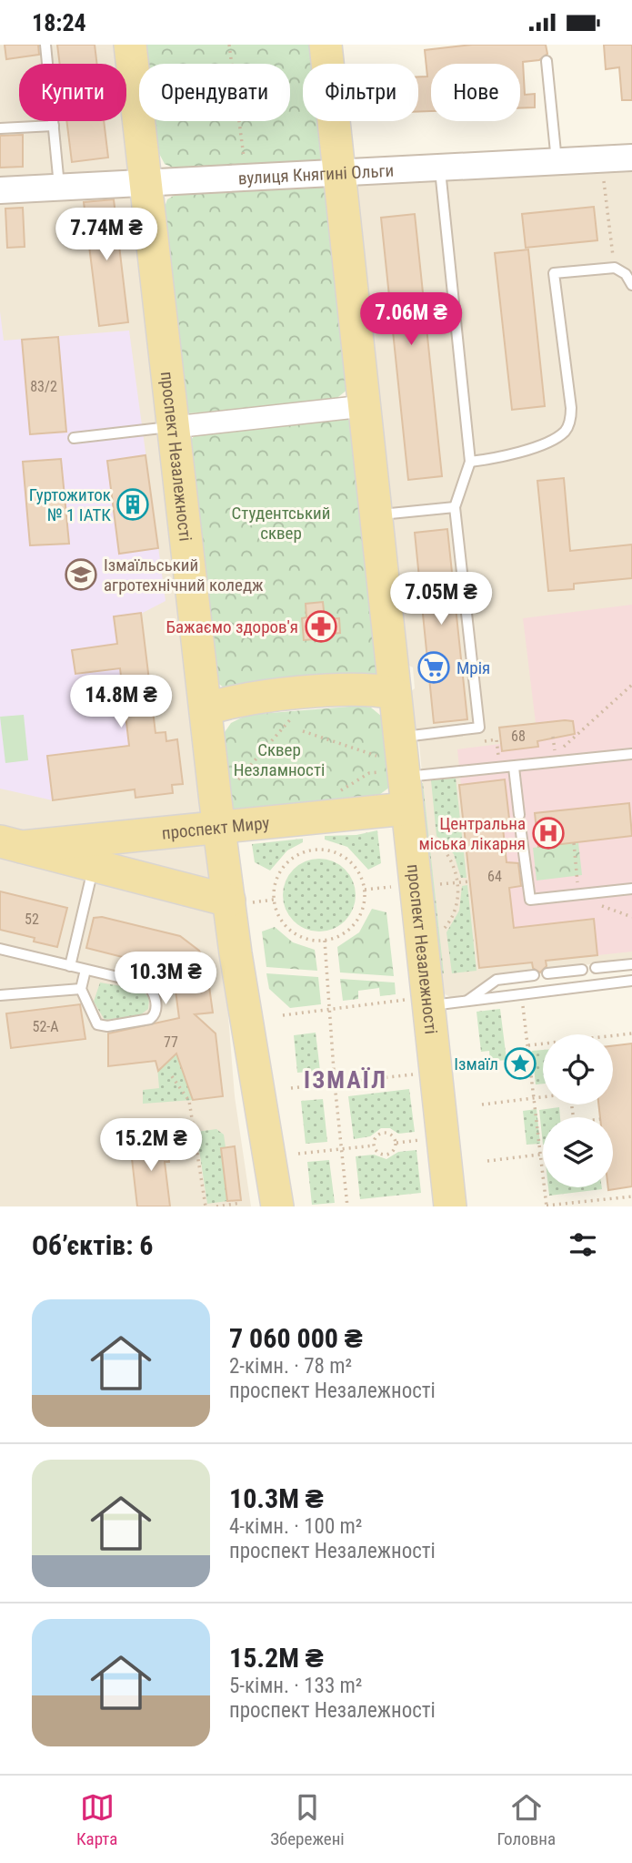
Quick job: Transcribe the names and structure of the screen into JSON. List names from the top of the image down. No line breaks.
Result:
{"streets":{"main road":["проспект Незалежності","проспект Миру"],"street":["вулиця Княгині Ольги"]},"crossings":[["вулиця Княгині Ольги","проспект Незалежності"],["проспект Незалежності","проспект Миру"]],"districts":["ІЗМАЇЛ"],"parks":["Студентський сквер","Сквер Незламності"],"places":{"building":["Гуртожиток № 1 ІАТК"],"school or university":["Ізмаїльський агротехнічний коледж"],"pharmacy":["Бажаємо здоров'я"],"supermarket":["Мрія"],"hospital":["Центральна міська лікарня"],"place":["Ізмаїл"]},"house_numbers":["83/2","68","64","52","52-А","77"],"page":{"status":"18:24","chip":["Купити","Орендувати","Фільтри","Нове"],"price":["7.74M ₴","7.06M ₴","7.05M ₴","14.8M ₴","10.3M ₴","15.2M ₴"],"heading":"Об’єктів: 6","list":[{"name":"7 060 000 ₴","note":"2-кімн. · 78 m² · проспект Незалежності"},{"name":"10.3M ₴","note":"4-кімн. · 100 m² · проспект Незалежності"},{"name":"15.2M ₴","note":"5-кімн. · 133 m² · проспект Незалежності"}],"tabs":["Карта","Збережені","Головна"]}}
